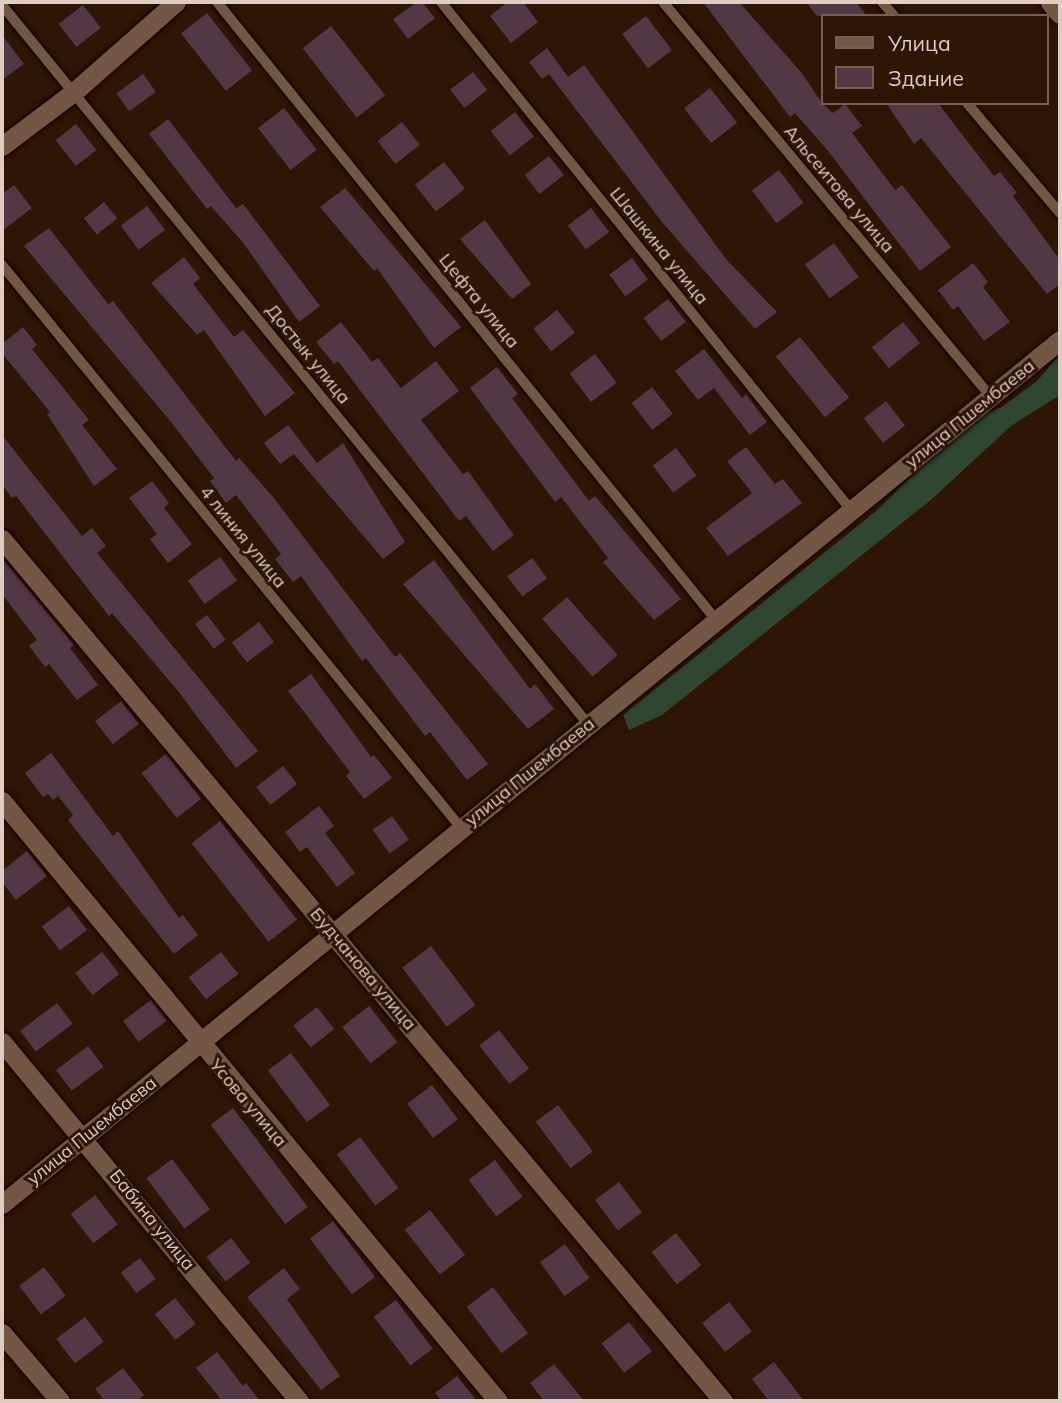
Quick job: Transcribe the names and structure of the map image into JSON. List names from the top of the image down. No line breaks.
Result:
{"streets":{"street":["улица Пшембаева","Будчанова улица","Усова улица","Бабина улица"],"lane":["Альсеитова улица","Шашкина улица","Цефта улица","Достык улица","4 линия улица"]},"crossings":[["Альсеитова улица","улица Пшембаева"],["Шашкина улица","улица Пшембаева"],["Цефта улица","улица Пшембаева"],["Достык улица","улица Пшембаева"],["улица Пшембаева","4 линия улица"],["улица Пшембаева","Будчанова улица"],["улица Пшембаева","Усова улица"],["улица Пшембаева","Бабина улица"]],"legend":["Улица","Здание"]}
